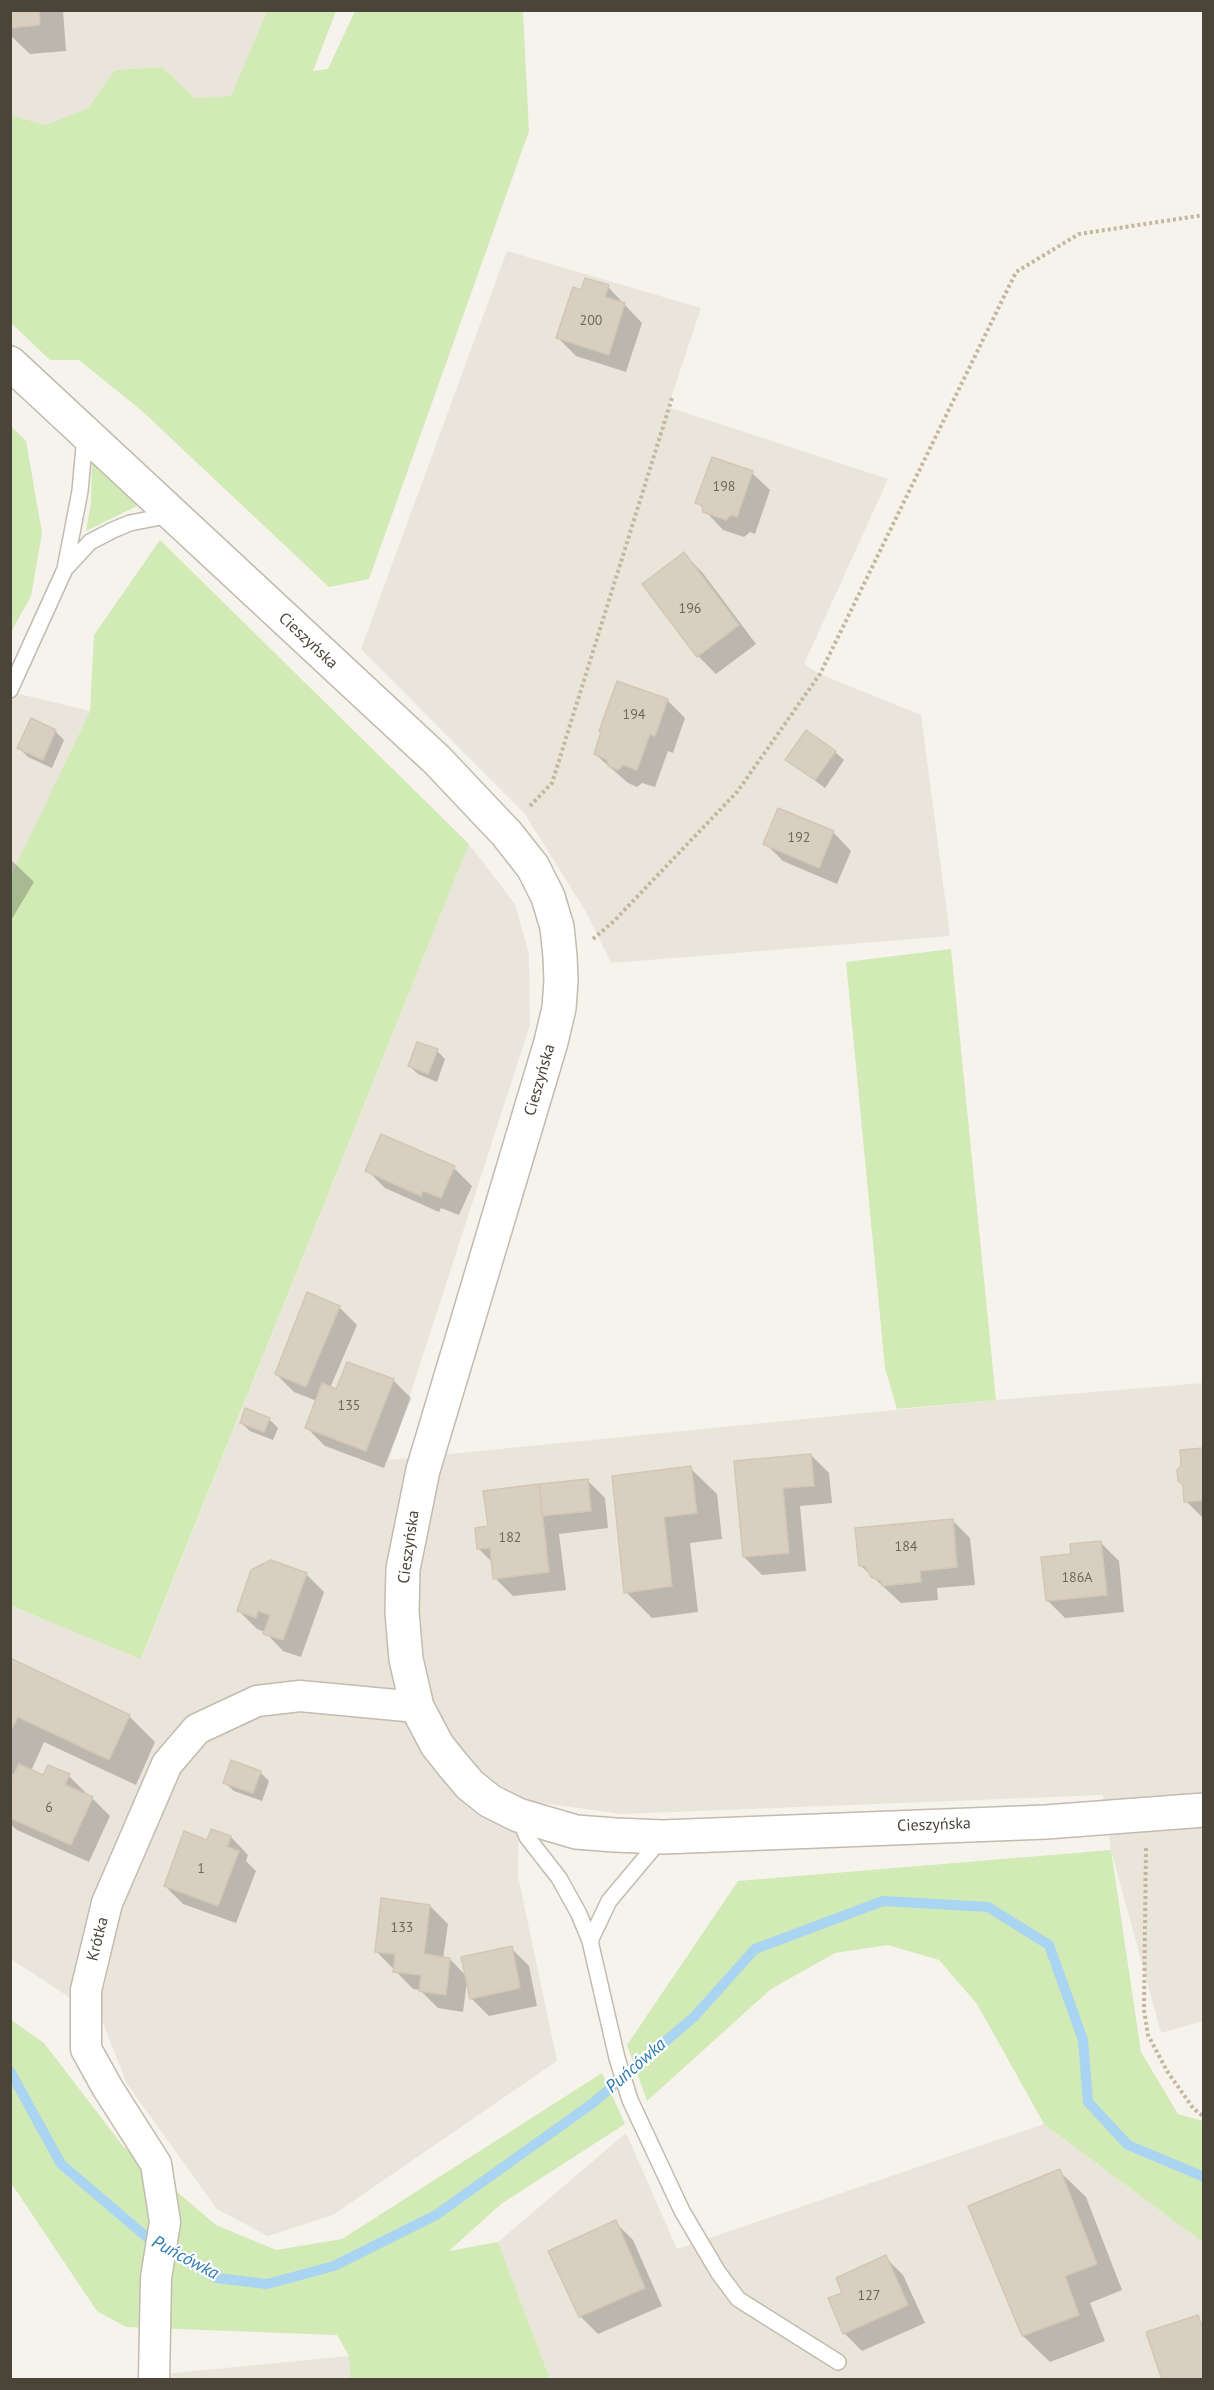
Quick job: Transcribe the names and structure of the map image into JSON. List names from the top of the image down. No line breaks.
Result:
{"streets":{"street":["Cieszyńska","Krótka"]},"crossings":[["Cieszyńska","Krótka"]],"water":["Puńcówka"],"house_numbers":["200","198","196","194","192","135","182","184","186A","6","1","133","127"]}
